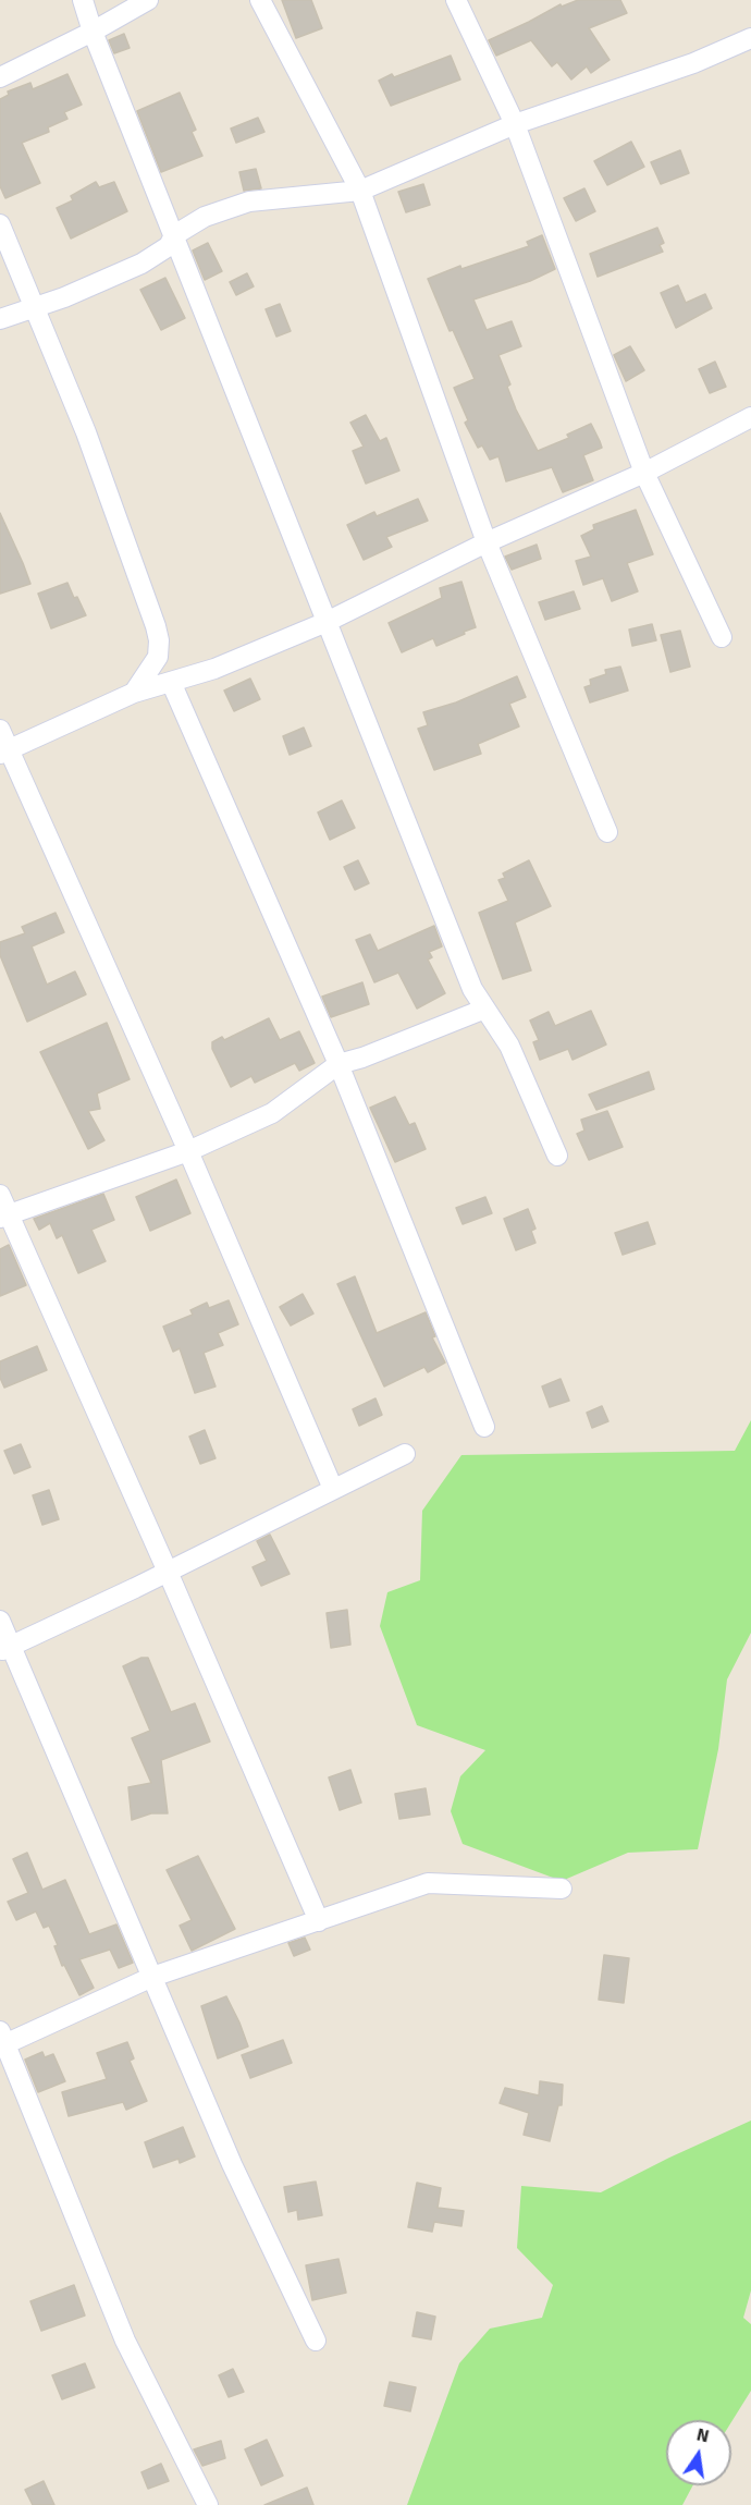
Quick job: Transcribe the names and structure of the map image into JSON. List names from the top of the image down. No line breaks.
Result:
{"north":"top"}
